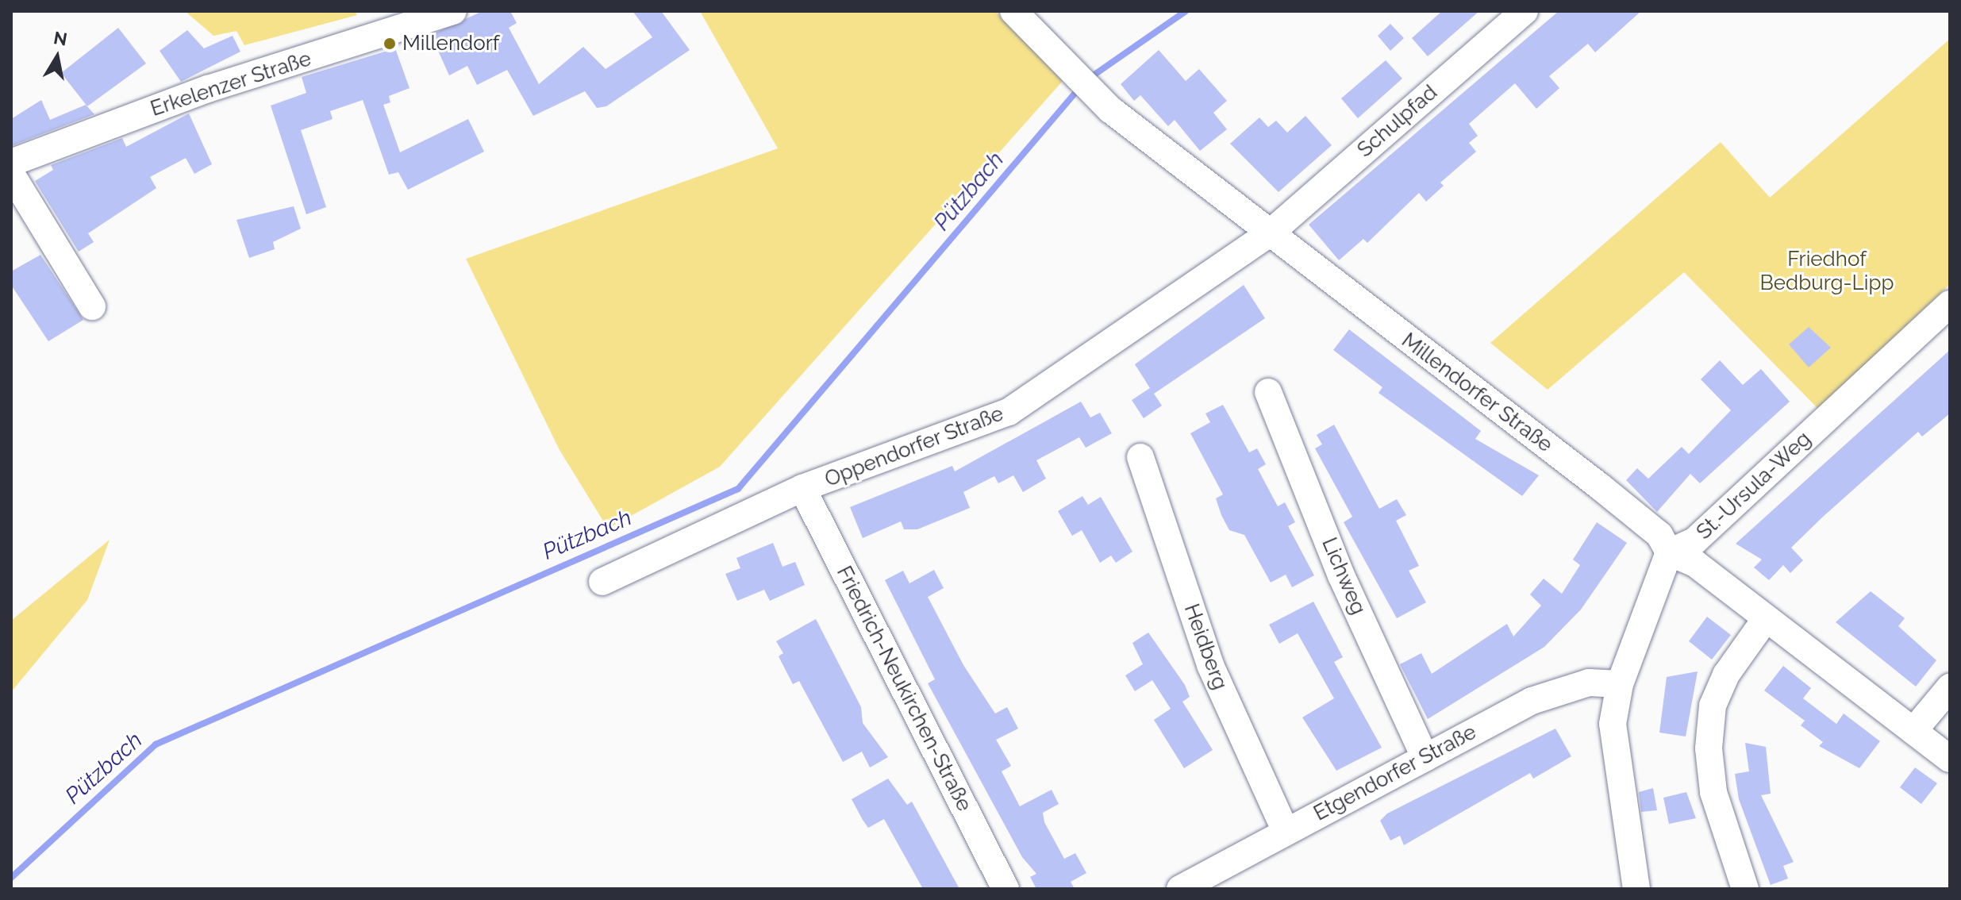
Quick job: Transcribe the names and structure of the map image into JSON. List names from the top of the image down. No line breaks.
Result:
{"streets":{"street":["Erkelenzer Straße","Schulpfad","Millendorfer Straße","Oppendorfer Straße","St.-Ursula-Weg","Lichweg","Heidberg","Friedrich-Neukirchen-Straße","Etgendorfer Straße"]},"crossings":[["Schulpfad","Millendorfer Straße"],["Schulpfad","Oppendorfer Straße"],["Millendorfer Straße","Oppendorfer Straße"],["Millendorfer Straße","St.-Ursula-Weg"],["Oppendorfer Straße","Friedrich-Neukirchen-Straße"],["Lichweg","Etgendorfer Straße"],["Heidberg","Etgendorfer Straße"]],"water":["Pützbach"],"parks":["Friedhof Bedburg-Lipp"],"places":["Millendorf"],"north":"top"}
